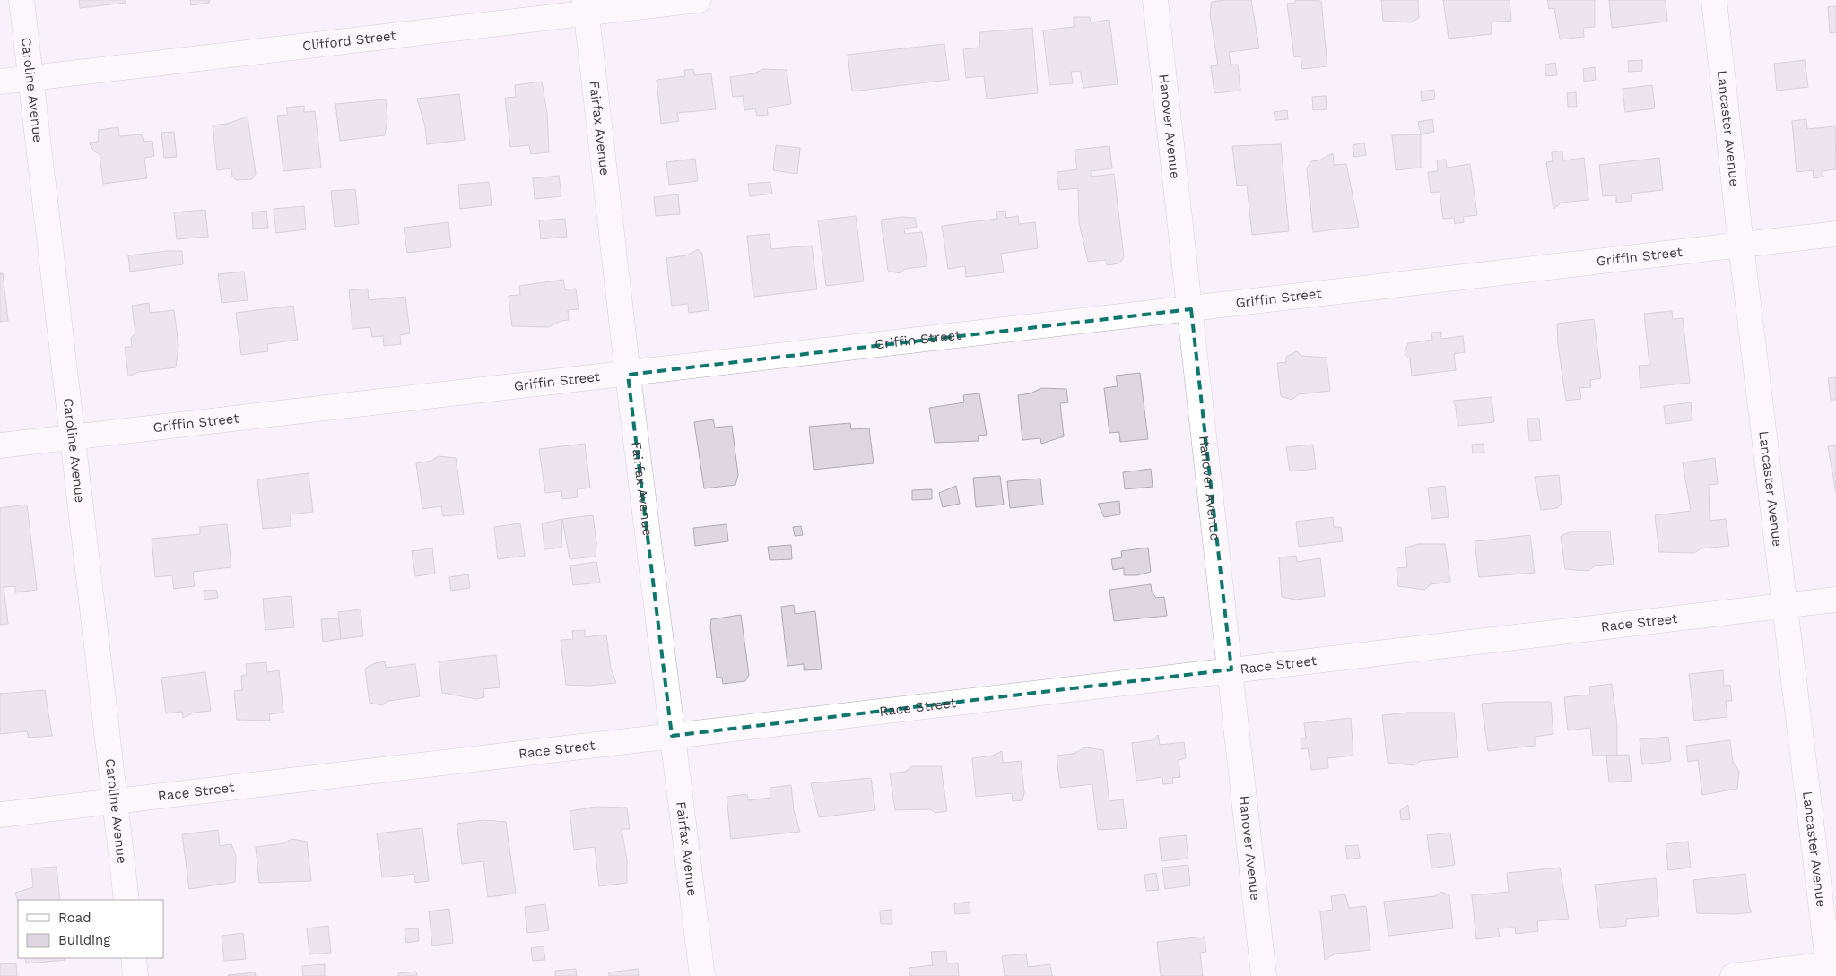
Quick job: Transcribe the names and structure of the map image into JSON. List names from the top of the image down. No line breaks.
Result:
{"streets":{"street":["Clifford Street","Caroline Avenue","Fairfax Avenue","Hanover Avenue","Lancaster Avenue","Griffin Street","Race Street"]},"crossings":[["Clifford Street","Caroline Avenue"],["Clifford Street","Fairfax Avenue"],["Caroline Avenue","Griffin Street"],["Caroline Avenue","Race Street"],["Fairfax Avenue","Griffin Street"],["Fairfax Avenue","Race Street"],["Hanover Avenue","Griffin Street"],["Hanover Avenue","Race Street"],["Lancaster Avenue","Griffin Street"],["Lancaster Avenue","Race Street"]],"legend":["Road","Building"]}
